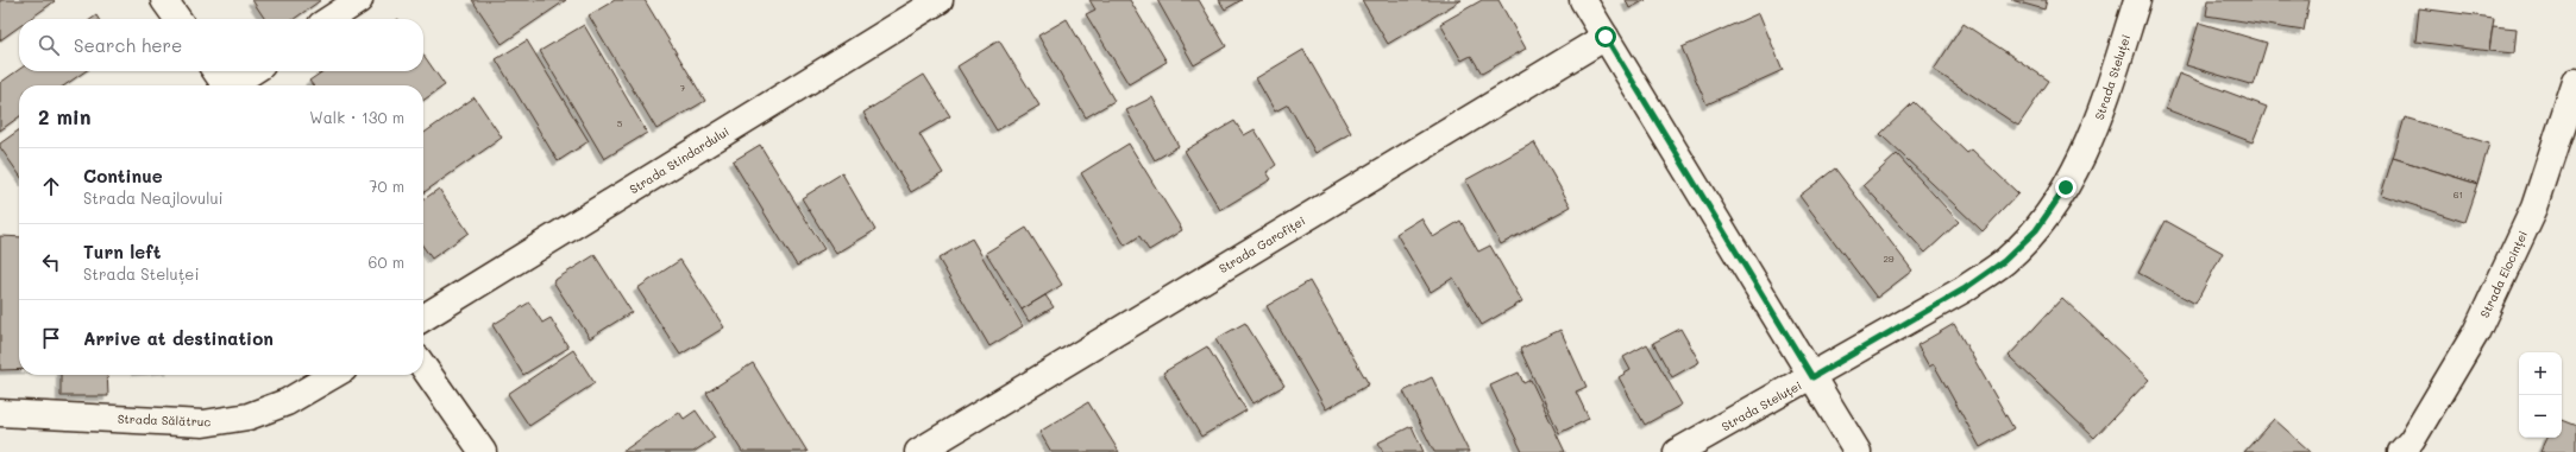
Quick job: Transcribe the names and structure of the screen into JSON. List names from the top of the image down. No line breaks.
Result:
{"streets":{"street":["Strada Steluței","Strada Stindardului","Strada Garofiței","Strada Elocinței","Strada Sălătruc"]},"house_numbers":["7","5","61","29"],"page":{"search":"Search here","heading":["2 min","Walk · 130 m"],"list":[["Continue","Strada Neajlovului","70 m"],["Turn left","Strada Steluței","60 m"],"Arrive at destination"],"map_buttons":["+","−"]}}
